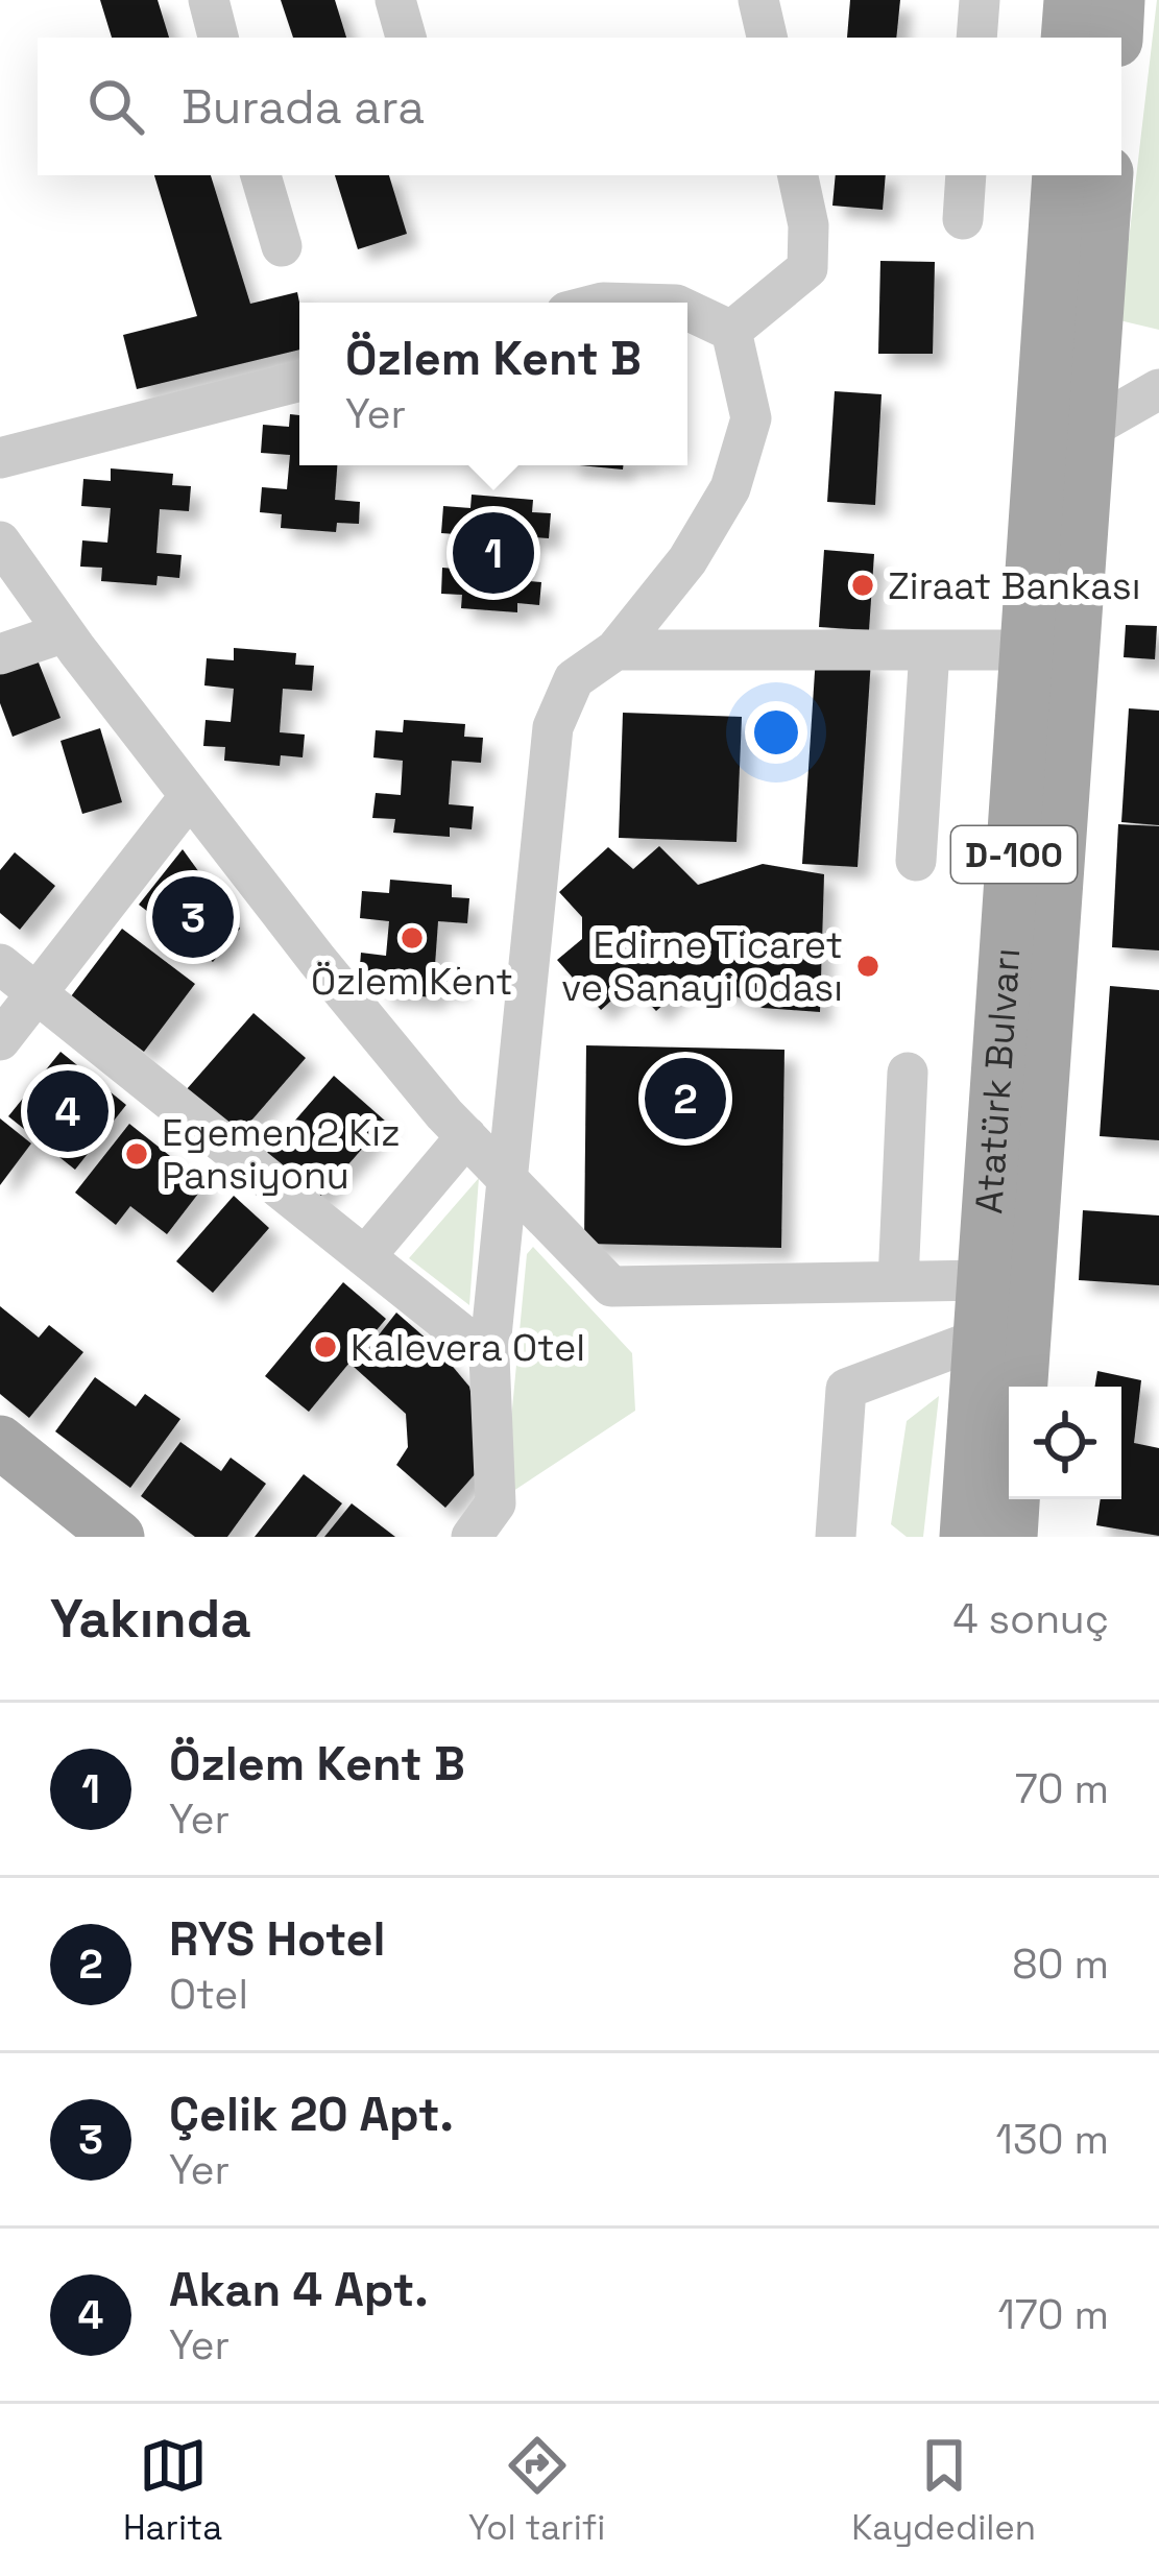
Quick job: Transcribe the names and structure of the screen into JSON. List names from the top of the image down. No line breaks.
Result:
{"streets":{"main road":["D-100","Atatürk Bulvarı"]},"places":["Ziraat Bankası","Özlem Kent","Edirne Ticaret ve Sanayi Odası","Egemen 2 Kız Pansiyonu","Kalevera Otel"],"page":{"search":"Burada ara","popup":["Özlem Kent B","Yer"],"pins":["1","3","2","4"],"heading":["Yakında","4 sonuç"],"list":[{"mark":"1","name":"Özlem Kent B","note":"Yer","value":"70 m"},{"mark":"2","name":"RYS Hotel","note":"Otel","value":"80 m"},{"mark":"3","name":"Çelik 20 Apt.","note":"Yer","value":"130 m"},{"mark":"4","name":"Akan 4 Apt.","note":"Yer","value":"170 m"}],"nav":["Harita","Yol tarifi","Kaydedilen"]}}
